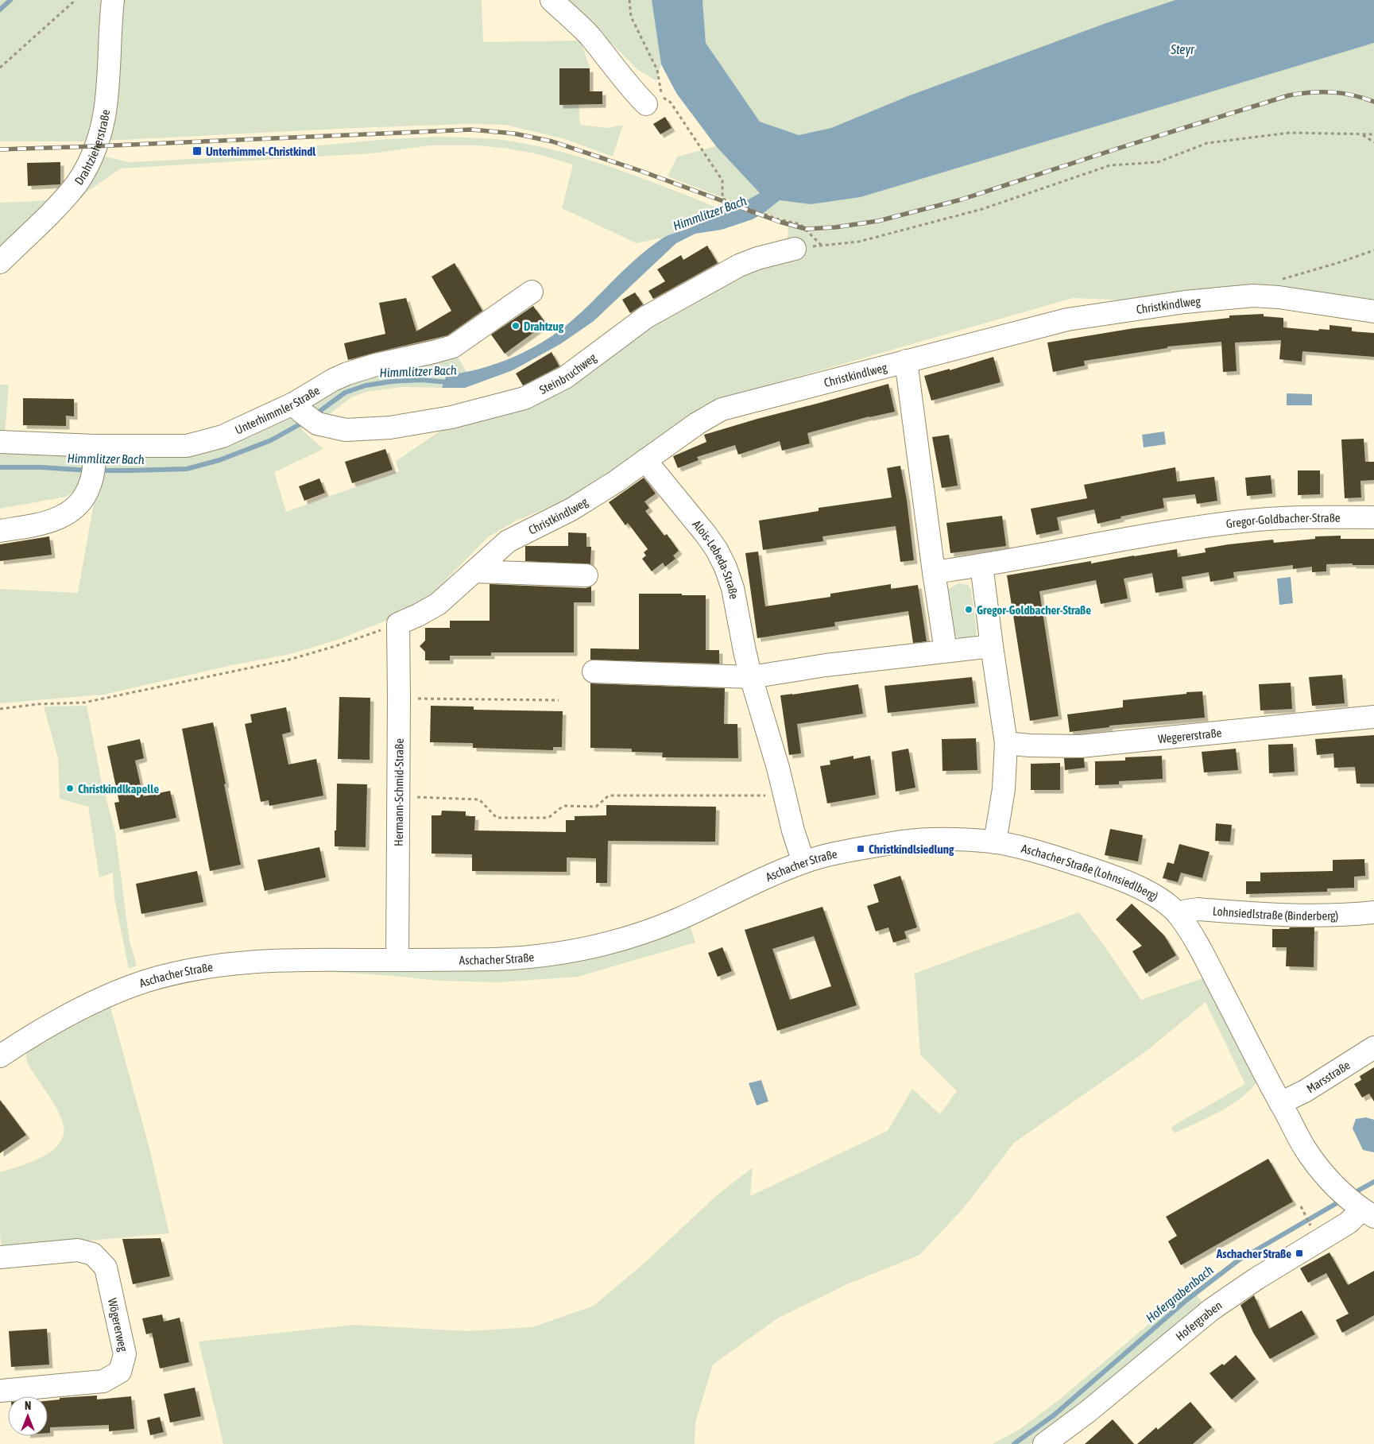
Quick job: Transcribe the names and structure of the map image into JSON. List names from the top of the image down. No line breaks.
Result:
{"streets":{"street":["Drahtzieherstraße","Christkindlweg","Steinbruchweg","Unterhimmler Straße","Gregor-Goldbacher-Straße","Alois-Lebeda-Straße","Wegererstraße","Hermann-Schmid-Straße","Aschacher Straße","Aschacher Straße (Lohnsiedlberg)","Lohnsiedlstraße (Binderberg)","Marsstraße","Hofergraben","Wögererweg"]},"crossings":[["Christkindlweg","Alois-Lebeda-Straße"],["Christkindlweg","Hermann-Schmid-Straße"],["Steinbruchweg","Unterhimmler Straße"],["Hermann-Schmid-Straße","Aschacher Straße"],["Aschacher Straße","Aschacher Straße (Lohnsiedlberg)"],["Aschacher Straße (Lohnsiedlberg)","Lohnsiedlstraße (Binderberg)"]],"water":["Steyr","Himmlitzer Bach","Hofergrabenbach"],"places":{"transit":["Unterhimmel-Christkindl","Christkindlsiedlung","Aschacher Straße"],"other":["Drahtzug","Gregor-Goldbacher-Straße","Christkindlkapelle"]},"north":"top"}
